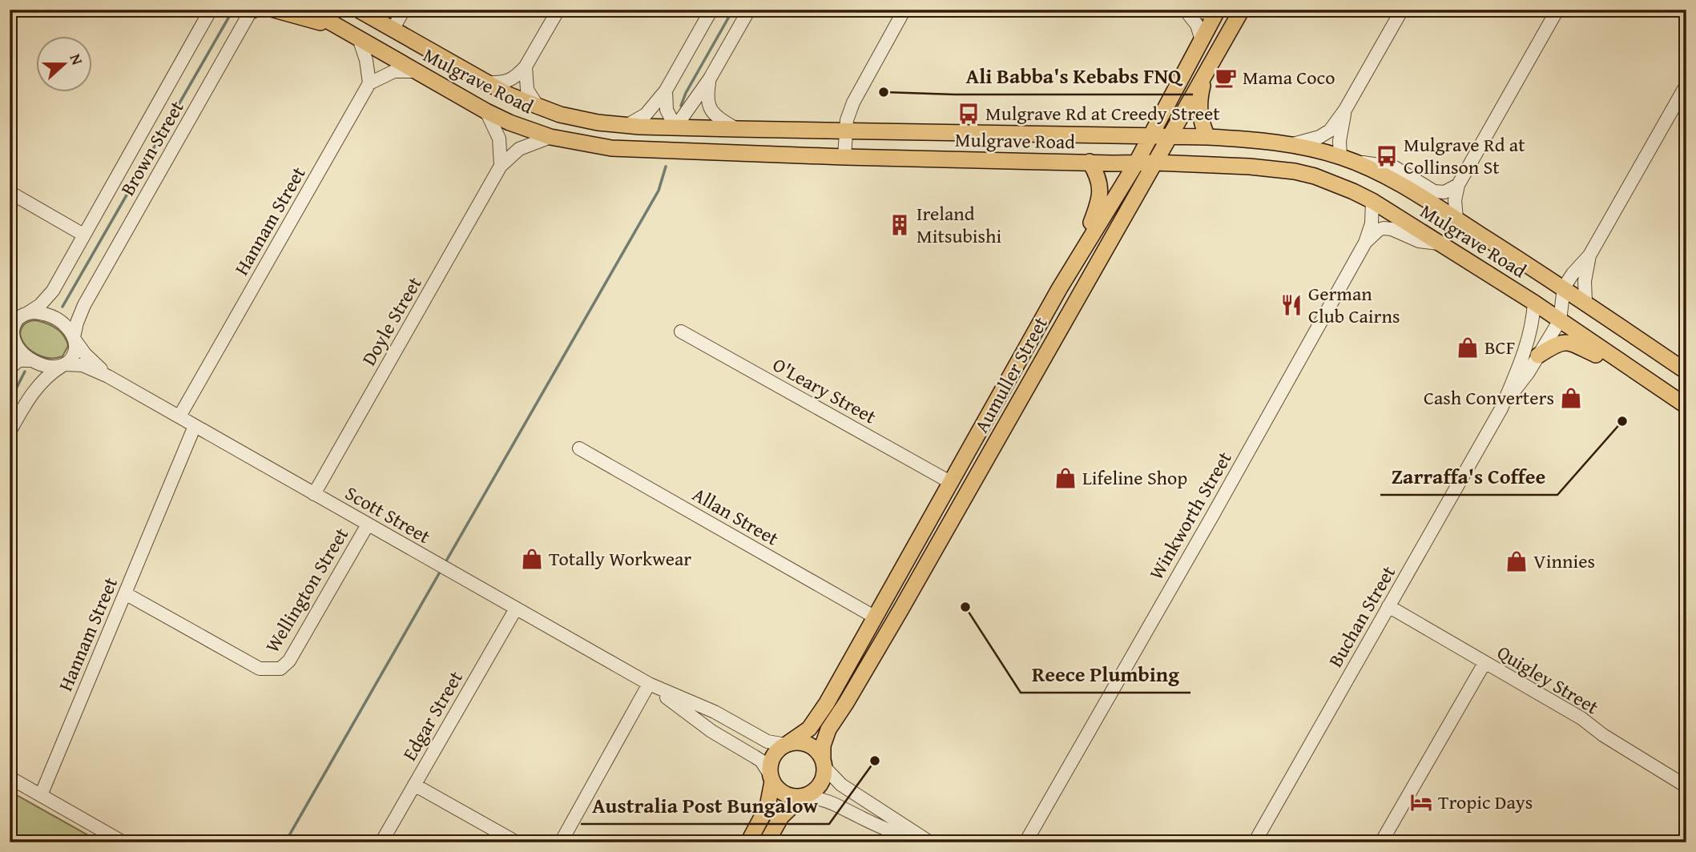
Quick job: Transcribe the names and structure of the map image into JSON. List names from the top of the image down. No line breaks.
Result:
{"streets":{"main road":["Mulgrave Road","Aumuller Street"],"street":["Brown Street","Hannam Street","Doyle Street","O'Leary Street","Scott Street","Winkworth Street","Allan Street","Wellington Street","Buchan Street","Quigley Street","Edgar Street"]},"crossings":[["Mulgrave Road","Doyle Street"],["Mulgrave Road","Aumuller Street"],["Mulgrave Road","Winkworth Street"],["Mulgrave Road","Buchan Street"],["Brown Street","Scott Street"],["Hannam Street","Scott Street"],["Hannam Street","Wellington Street"],["Doyle Street","Scott Street"],["Aumuller Street","O'Leary Street"],["Aumuller Street","Scott Street"],["Aumuller Street","Allan Street"],["Scott Street","Wellington Street"],["Scott Street","Edgar Street"],["Buchan Street","Quigley Street"]],"places":{"cafe":["Mama Coco"],"other":["Ali Babba's Kebabs FNQ","Zarraffa's Coffee","Reece Plumbing","Australia Post Bungalow"],"bus stop":["Mulgrave Rd at Creedy Street","Mulgrave Rd at Collinson St"],"building":["Ireland Mitsubishi"],"restaurant":["German Club Cairns"],"shop":["BCF","Cash Converters","Lifeline Shop","Totally Workwear","Vinnies"],"hotel":["Tropic Days"]},"north":"right"}
